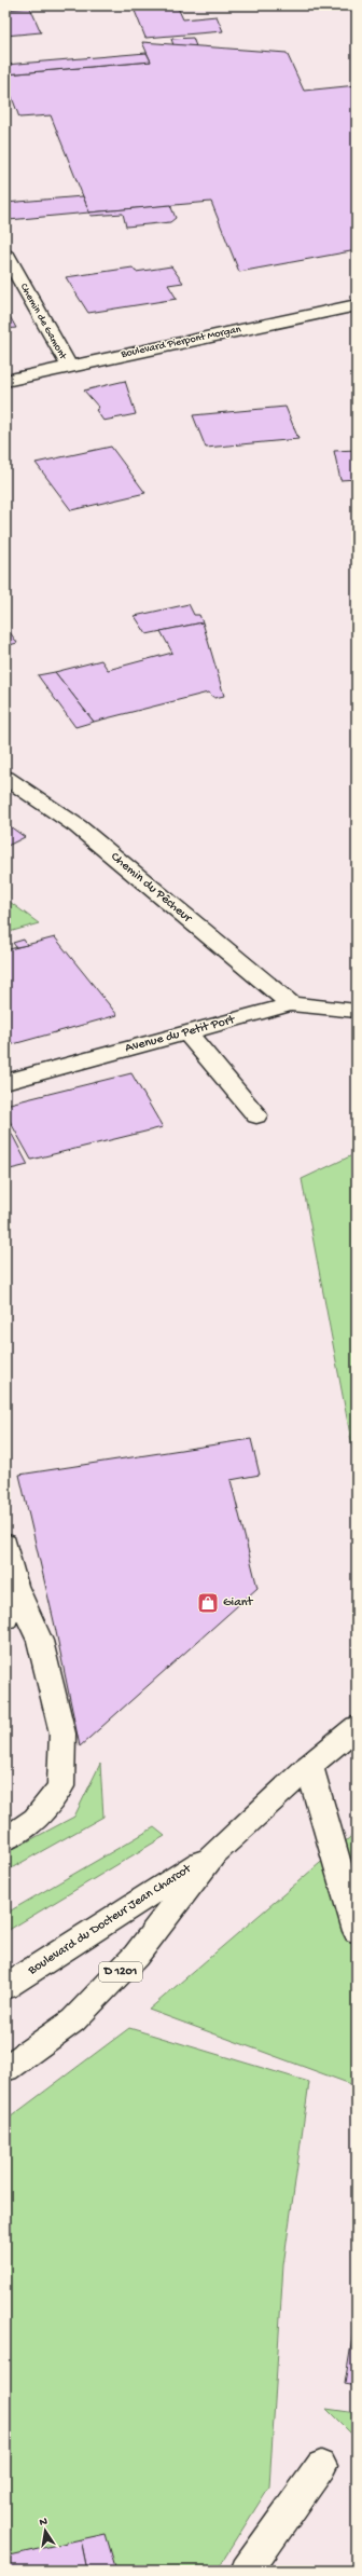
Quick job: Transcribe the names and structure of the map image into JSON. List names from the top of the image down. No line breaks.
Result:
{"streets":{"street":["Chemin de Gamont","Boulevard Pierpont Morgan","Chemin du Pêcheur","Avenue du Petit Port","Boulevard du Docteur Jean Charcot","D 1201"]},"crossings":[["Chemin de Gamont","Boulevard Pierpont Morgan"],["Chemin du Pêcheur","Avenue du Petit Port"]],"places":{"shop":["Giant"]},"north":"top"}
